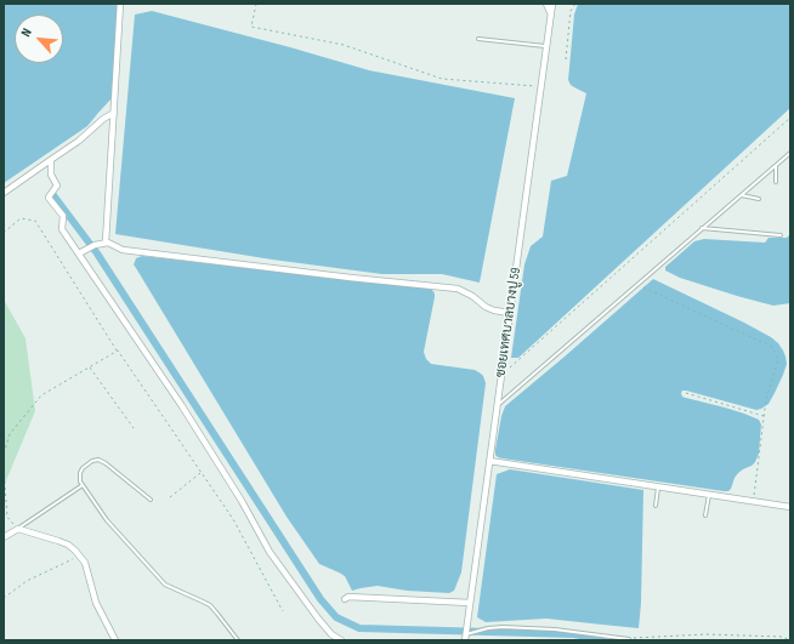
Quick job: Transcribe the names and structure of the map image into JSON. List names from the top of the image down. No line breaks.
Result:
{"streets":{"street":["ซอยเทศบาลบางปู 59"]},"north":"top left"}
